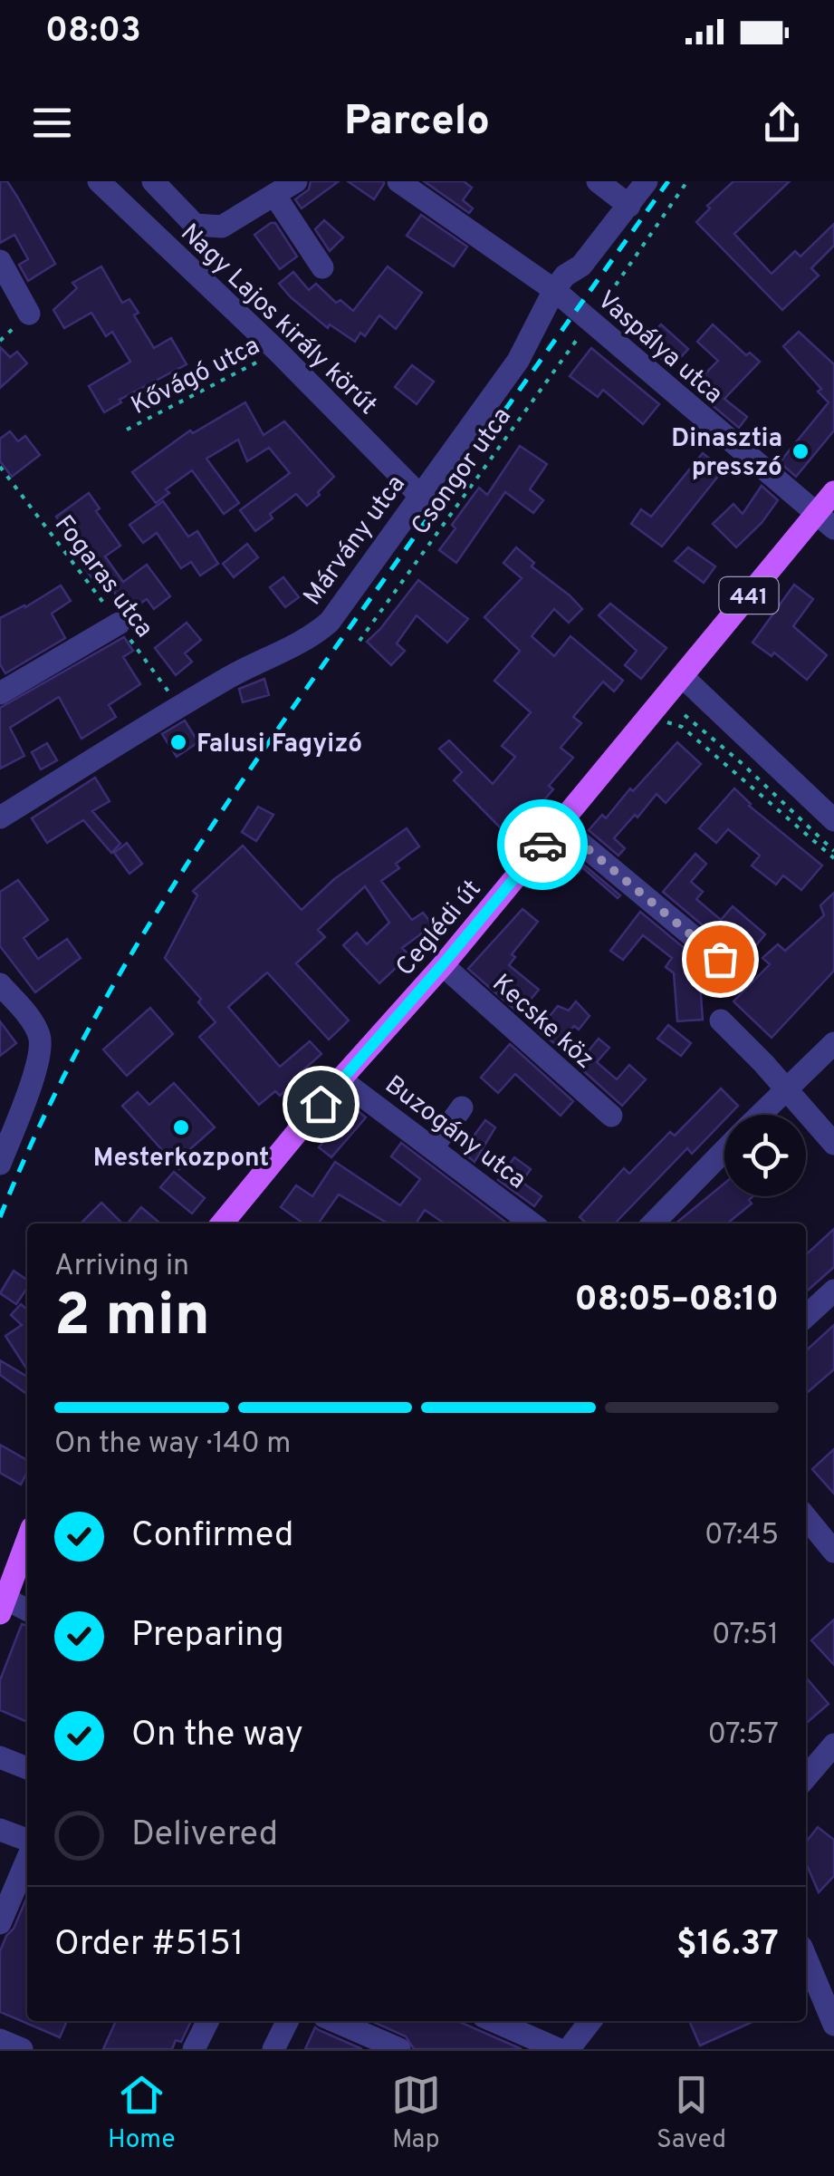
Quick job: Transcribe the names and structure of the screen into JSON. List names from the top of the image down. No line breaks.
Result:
{"streets":{"main road":["441","Ceglédi út"],"street":["Nagy Lajos király körút","Vaspálya utca","Márvány utca","Kecske köz","Buzogány utca"],"path":["Kővágó utca","Csongor utca","Fogaras utca"]},"crossings":[["Nagy Lajos király körút","Kővágó utca"],["Nagy Lajos király körút","Márvány utca"],["Vaspálya utca","Csongor utca"],["Vaspálya utca","Márvány utca"],["Vaspálya utca","Ceglédi út"],["Márvány utca","Fogaras utca"],["Ceglédi út","Kecske köz"],["Ceglédi út","Buzogány utca"]],"places":["Dinasztia presszó","Falusi Fagyizó","Mesterkozpont"],"page":{"status":"08:03","header":"Parcelo","heading":["2 min","Arriving in","08:05–08:10"],"panel":["Order #5151","$16.37"],"bar":"On the way · 140 m","list":[["Confirmed","07:45"],["Preparing","07:51"],["On the way","07:57"],"Delivered"],"tabs":["Home","Map","Saved"]}}
